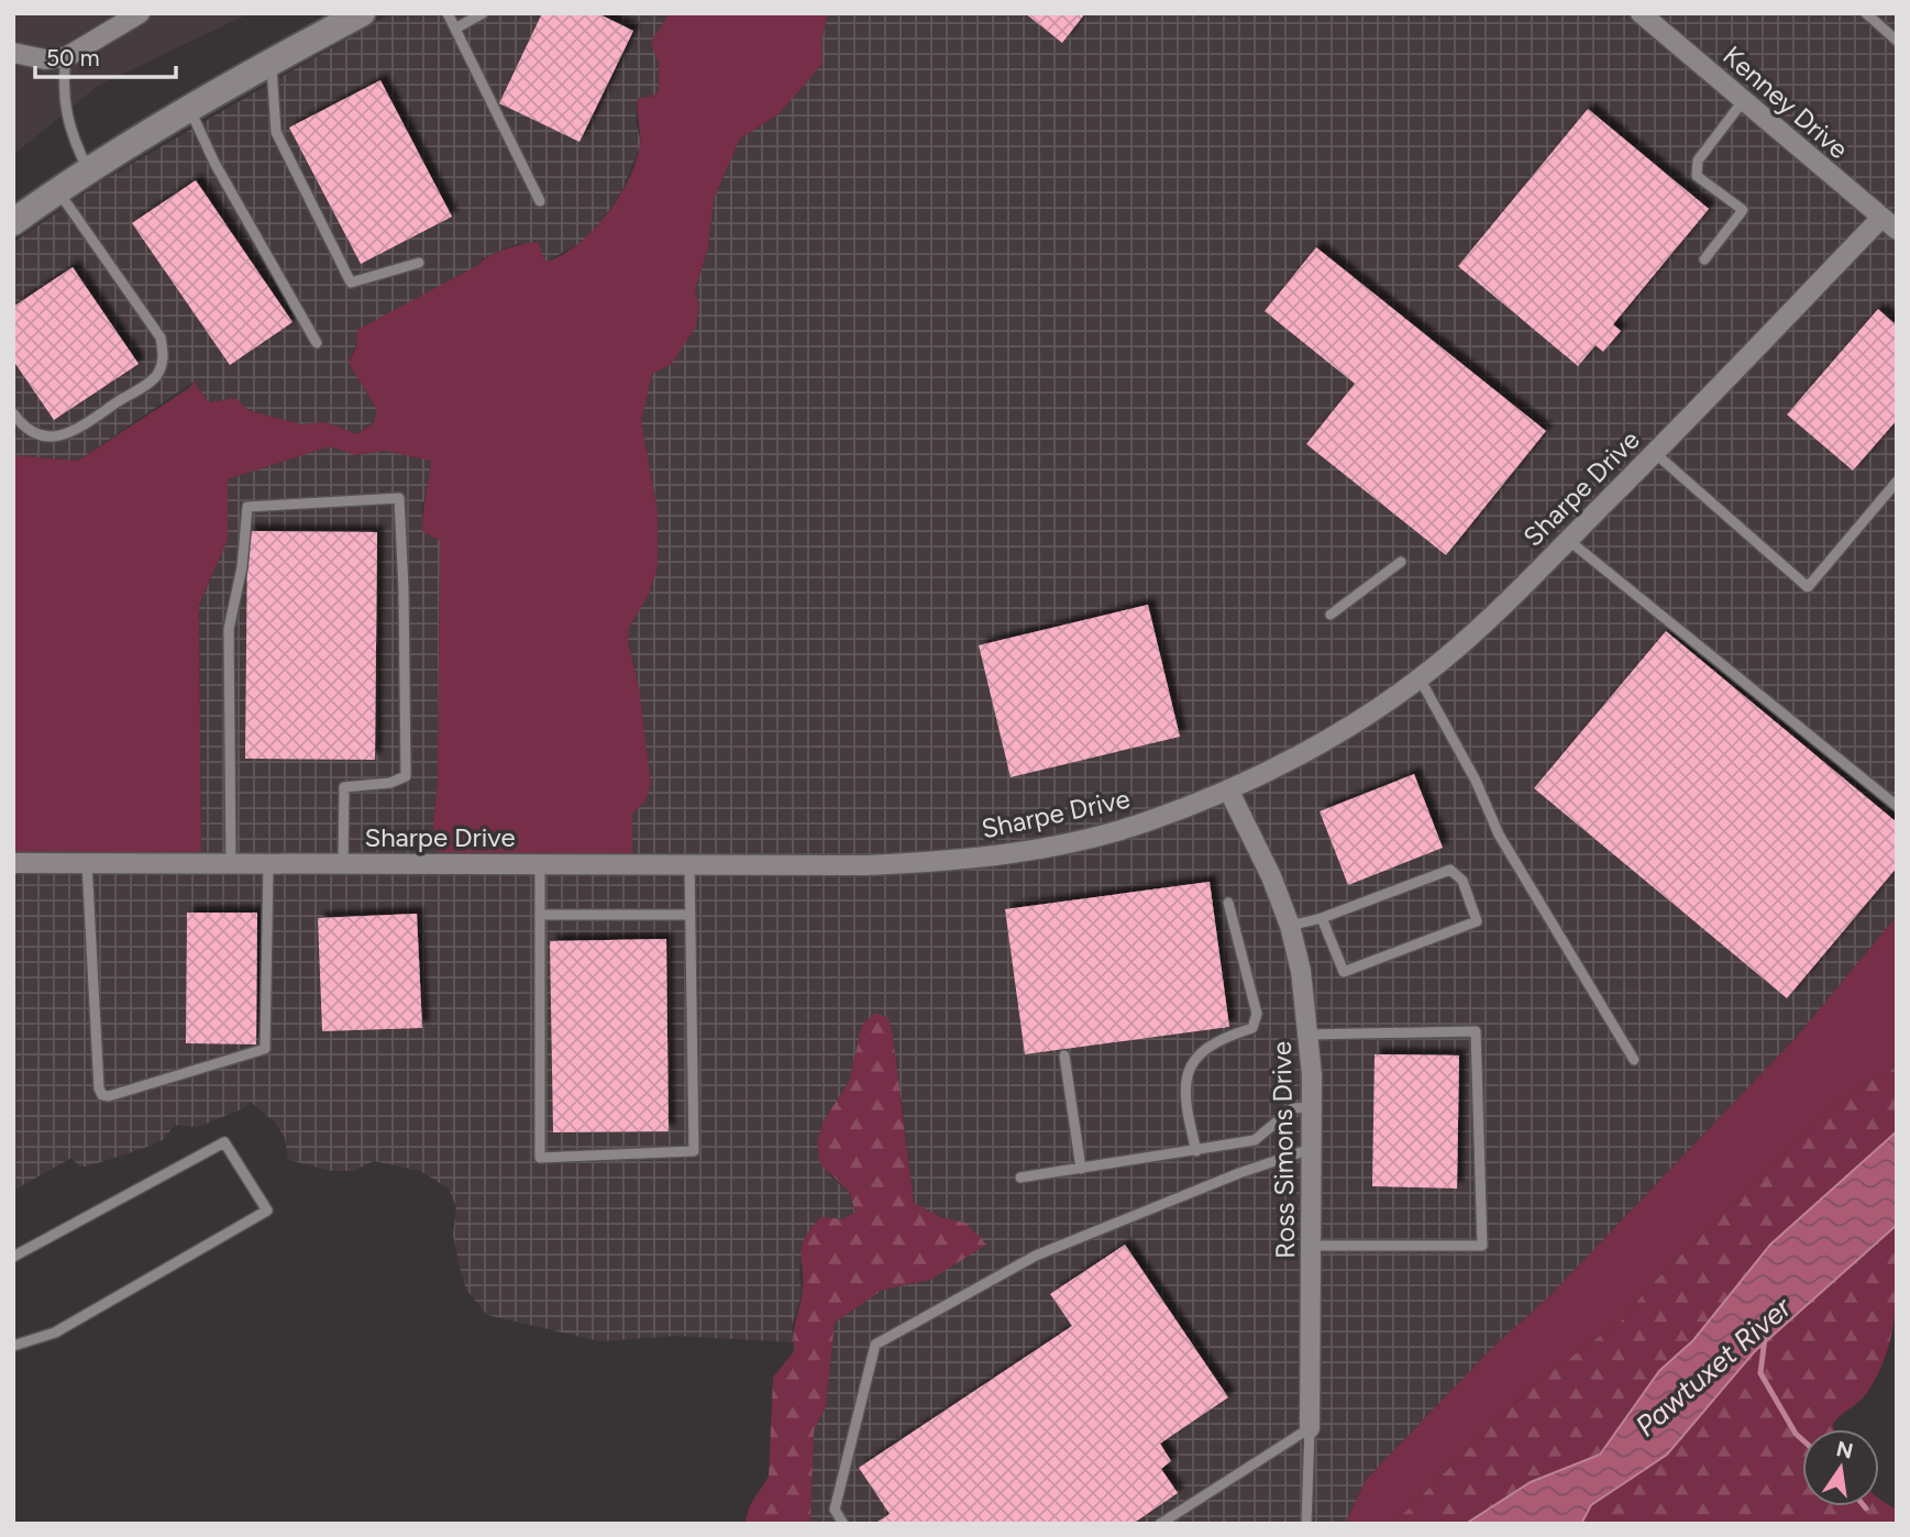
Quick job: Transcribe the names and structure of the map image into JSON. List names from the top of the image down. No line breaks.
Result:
{"streets":{"street":["Kenney Drive","Sharpe Drive","Ross Simons Drive"]},"crossings":[["Kenney Drive","Sharpe Drive"],["Sharpe Drive","Ross Simons Drive"]],"water":["Pawtuxet River"],"scale_bar":"50 m","north":"top"}
